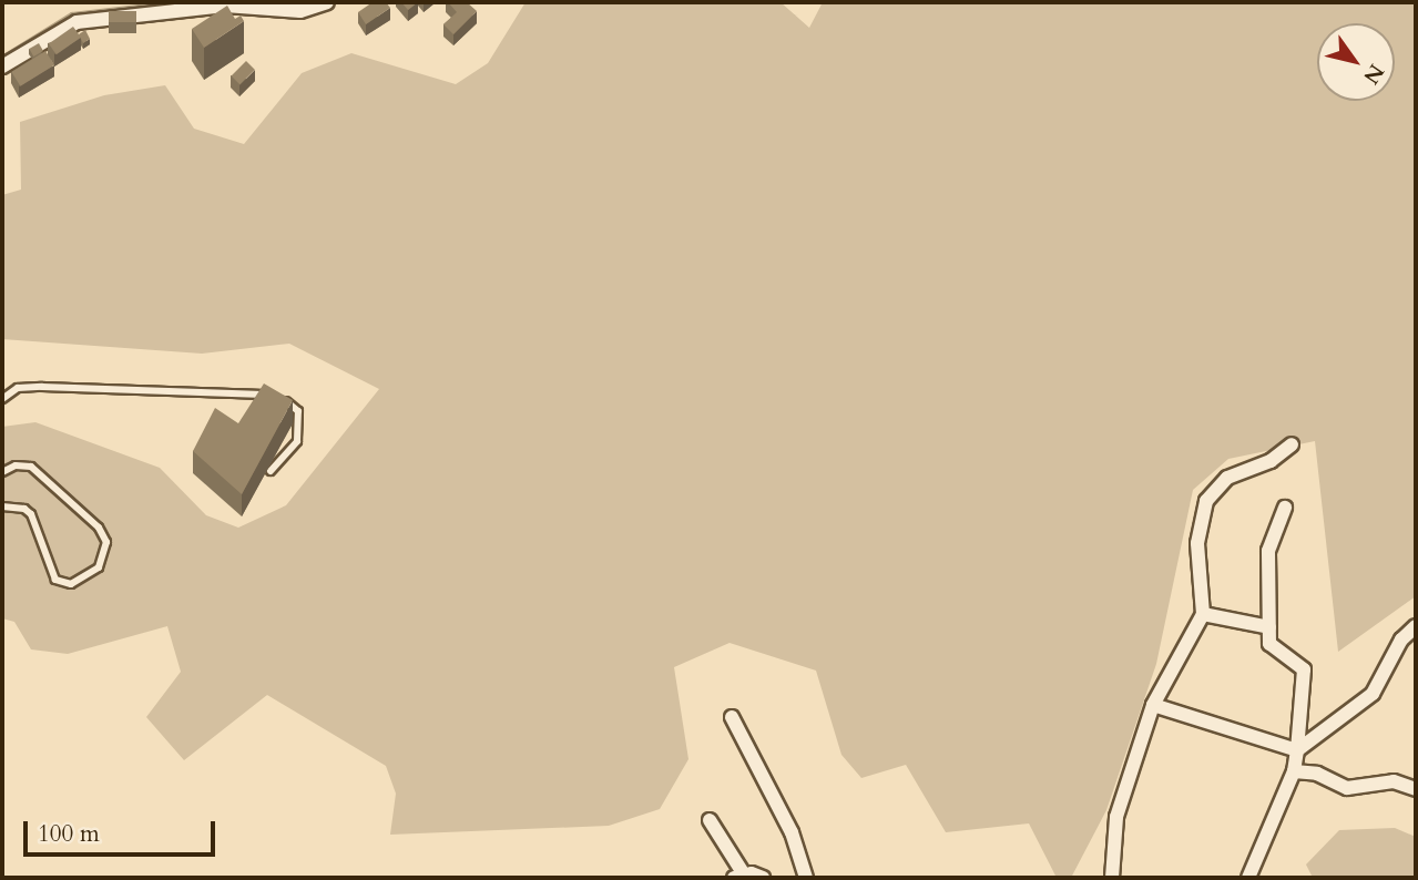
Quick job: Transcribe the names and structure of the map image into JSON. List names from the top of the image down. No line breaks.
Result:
{"scale_bar":"100 m","north":"bottom right"}
